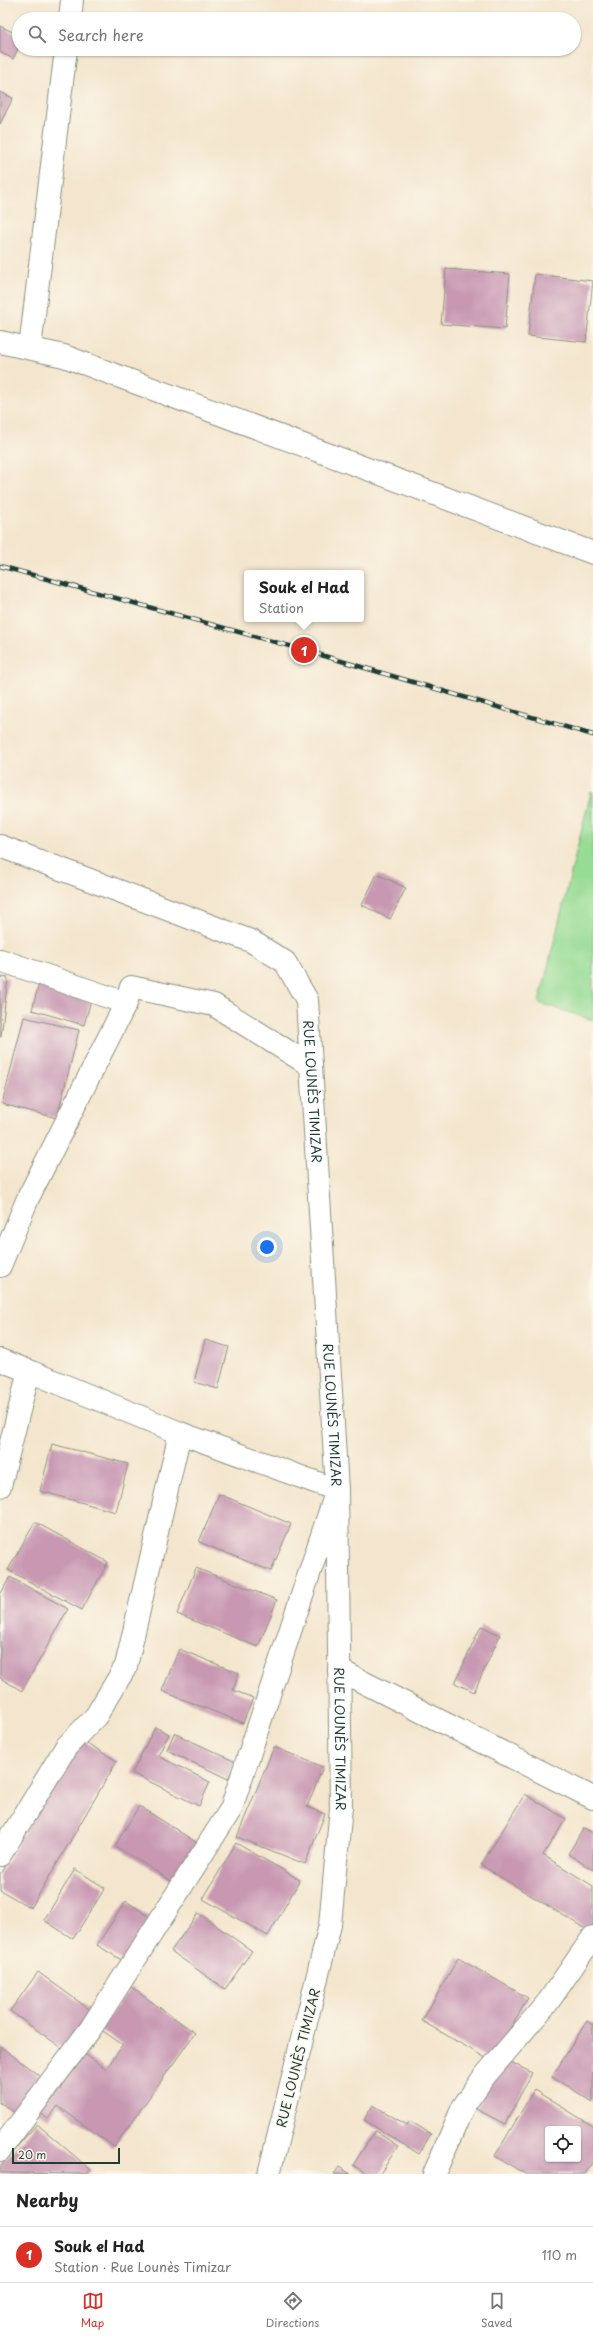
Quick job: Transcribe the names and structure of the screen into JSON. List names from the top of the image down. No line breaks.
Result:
{"streets":{"street":["RUE LOUNÈS TIMIZAR"]},"scale_bar":"20 m","page":{"search":"Search here","popup":["Souk el Had","Station"],"pins":"1","scale":"20 m","heading":"Nearby","list":[{"mark":"1","name":"Souk el Had","note":"Station · Rue Lounès Timizar","value":"110 m"}],"nav":["Map","Directions","Saved"]}}
